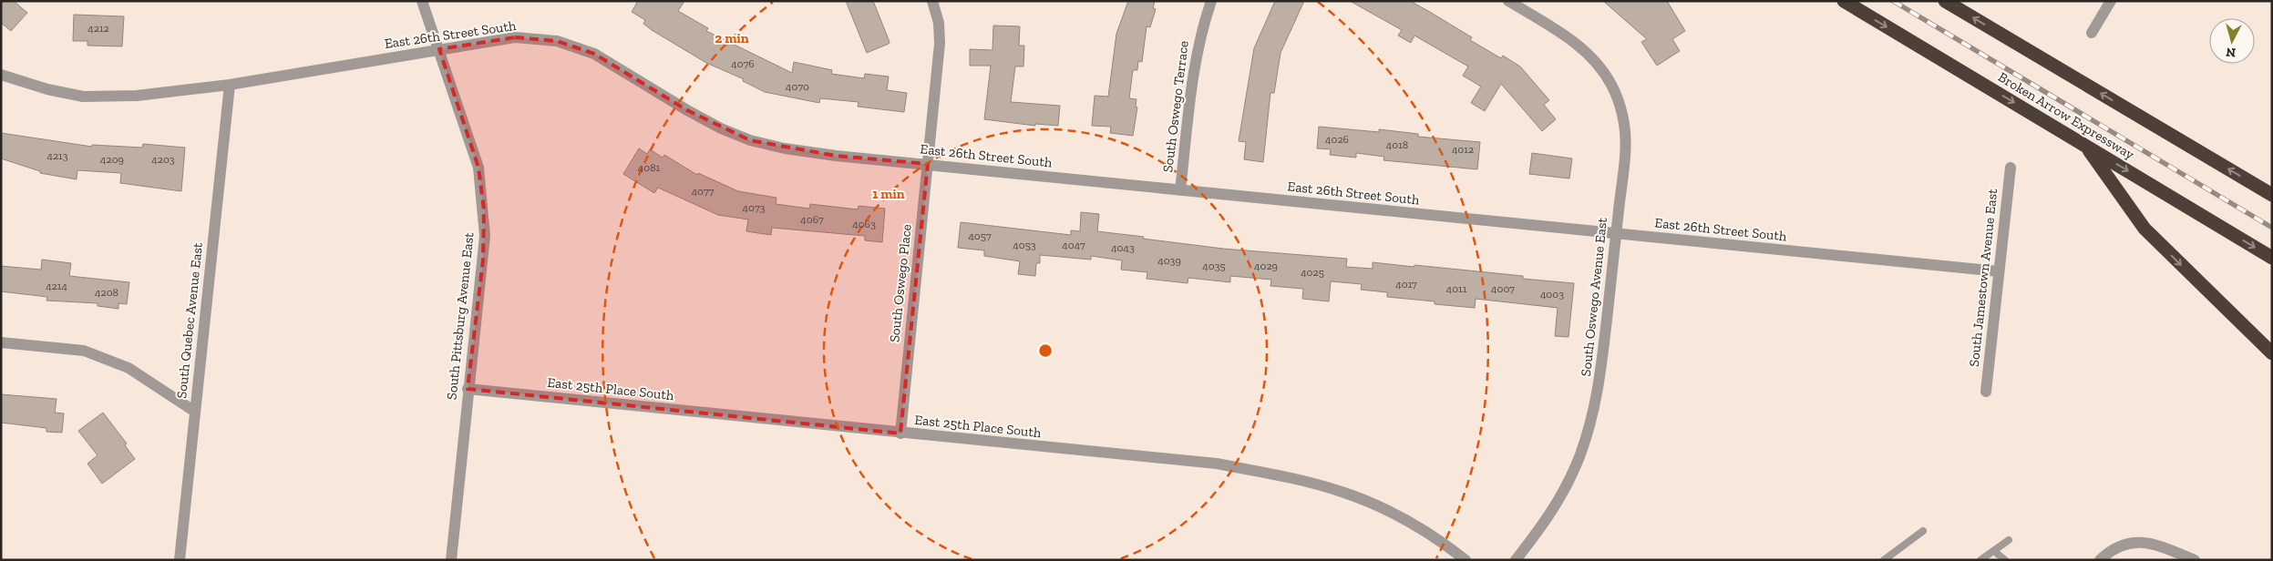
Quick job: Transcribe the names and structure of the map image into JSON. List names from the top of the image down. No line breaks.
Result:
{"streets":{"highway":["Broken Arrow Expressway"],"street":["East 26th Street South","South Oswego Terrace","South Jamestown Avenue East","South Oswego Place","South Oswego Avenue East","South Pittsburg Avenue East","South Quebec Avenue East","East 25th Place South"]},"crossings":[["East 26th Street South","South Oswego Terrace"],["East 26th Street South","South Jamestown Avenue East"],["East 26th Street South","South Oswego Place"],["East 26th Street South","South Oswego Avenue East"],["East 26th Street South","South Pittsburg Avenue East"],["East 26th Street South","South Quebec Avenue East"],["South Oswego Place","East 25th Place South"],["South Pittsburg Avenue East","East 25th Place South"]],"house_numbers":["4212","4076","4070","4026","4018","4012","4213","4209","4203","4081","4077","4073","4067","4063","4057","4053","4047","4043","4039","4035","4029","4025","4017","4214","4011","4007","4208","4003"],"north":"bottom","rings":["2 min","1 min"]}
